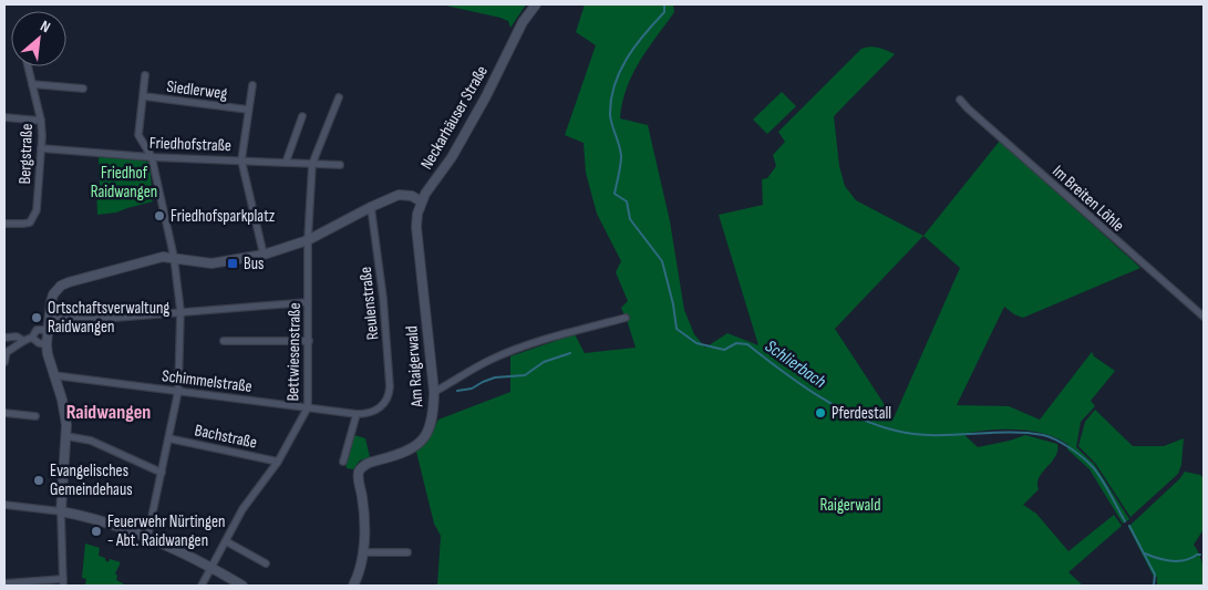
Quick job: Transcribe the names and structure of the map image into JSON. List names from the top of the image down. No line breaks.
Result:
{"streets":{"street":["Siedlerweg","Neckarhäuser Straße","Friedhofstraße","Bergstraße","Im Breiten Löhle","Reulenstraße","Bettwiesenstraße","Am Raigerwald","Schimmelstraße","Bachstraße"]},"crossings":[["Neckarhäuser Straße","Am Raigerwald"],["Friedhofstraße","Bergstraße"],["Friedhofstraße","Bettwiesenstraße"],["Reulenstraße","Schimmelstraße"],["Bettwiesenstraße","Schimmelstraße"],["Bettwiesenstraße","Bachstraße"]],"districts":["Raidwangen"],"water":["Schlierbach"],"parks":["Friedhof Raidwangen","Raigerwald"],"places":{"other":["Friedhofsparkplatz","Ortschaftsverwaltung Raidwangen","Pferdestall","Evangelisches Gemeindehaus","Feuerwehr Nürtingen - Abt. Raidwangen"],"transit":["Bus"]},"north":"top right"}
